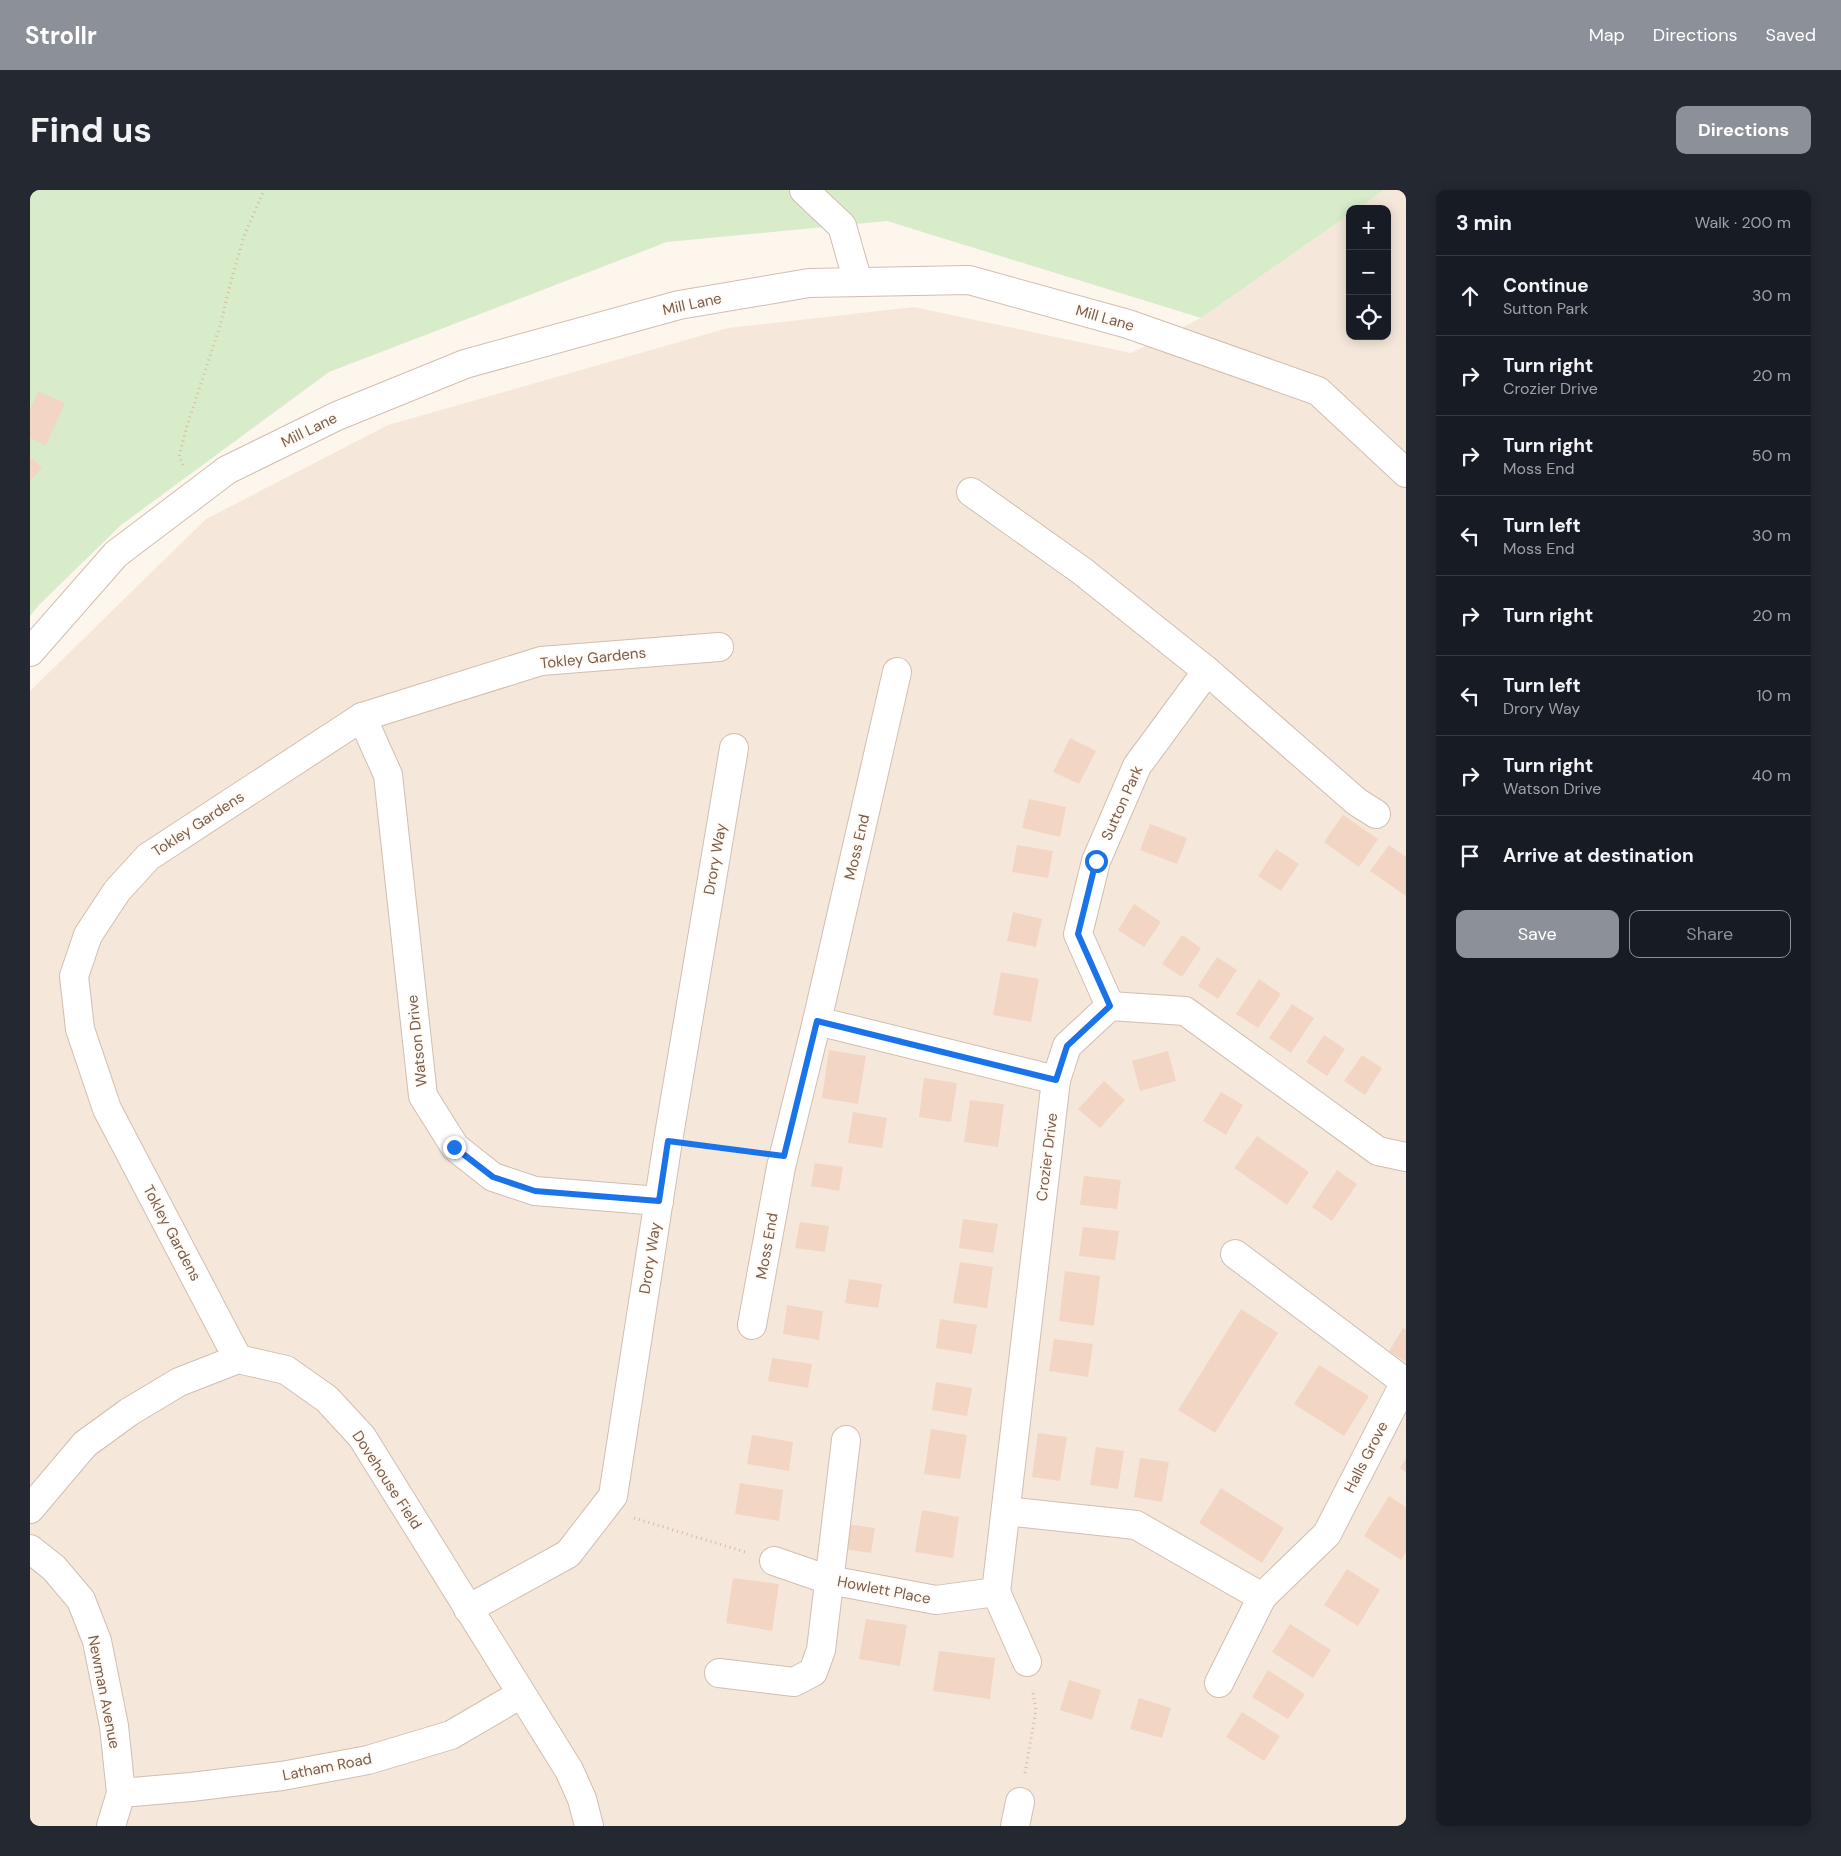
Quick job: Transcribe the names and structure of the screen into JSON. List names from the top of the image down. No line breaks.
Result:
{"streets":{"street":["Mill Lane","Tokley Gardens","Sutton Park","Moss End","Drory Way","Watson Drive","Crozier Drive","Halls Grove","Dovehouse Field","Howlett Place","Newman Avenue","Latham Road"]},"crossings":[["Tokley Gardens","Watson Drive"],["Tokley Gardens","Dovehouse Field"],["Sutton Park","Crozier Drive"],["Drory Way","Watson Drive"],["Drory Way","Dovehouse Field"],["Crozier Drive","Howlett Place"],["Dovehouse Field","Latham Road"],["Newman Avenue","Latham Road"]],"page":{"header":"Strollr","nav":["Map","Directions","Saved"],"buttons":["Directions",["Save","Share"]],"title":"Find us","heading":["3 min","Walk · 200 m"],"map_buttons":["+","−"],"list":[["Continue","Sutton Park","30 m"],["Turn right","Crozier Drive","20 m"],["Turn right","Moss End","50 m"],["Turn left","Moss End","30 m"],["Turn right","20 m"],["Turn left","Drory Way","10 m"],["Turn right","Watson Drive","40 m"],"Arrive at destination"]}}
